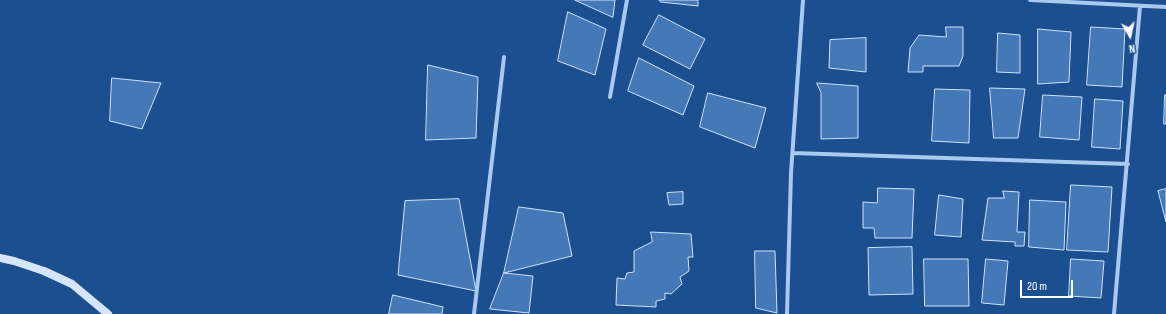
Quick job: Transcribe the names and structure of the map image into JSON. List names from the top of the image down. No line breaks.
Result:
{"scale_bar":"20 m","north":"bottom"}
